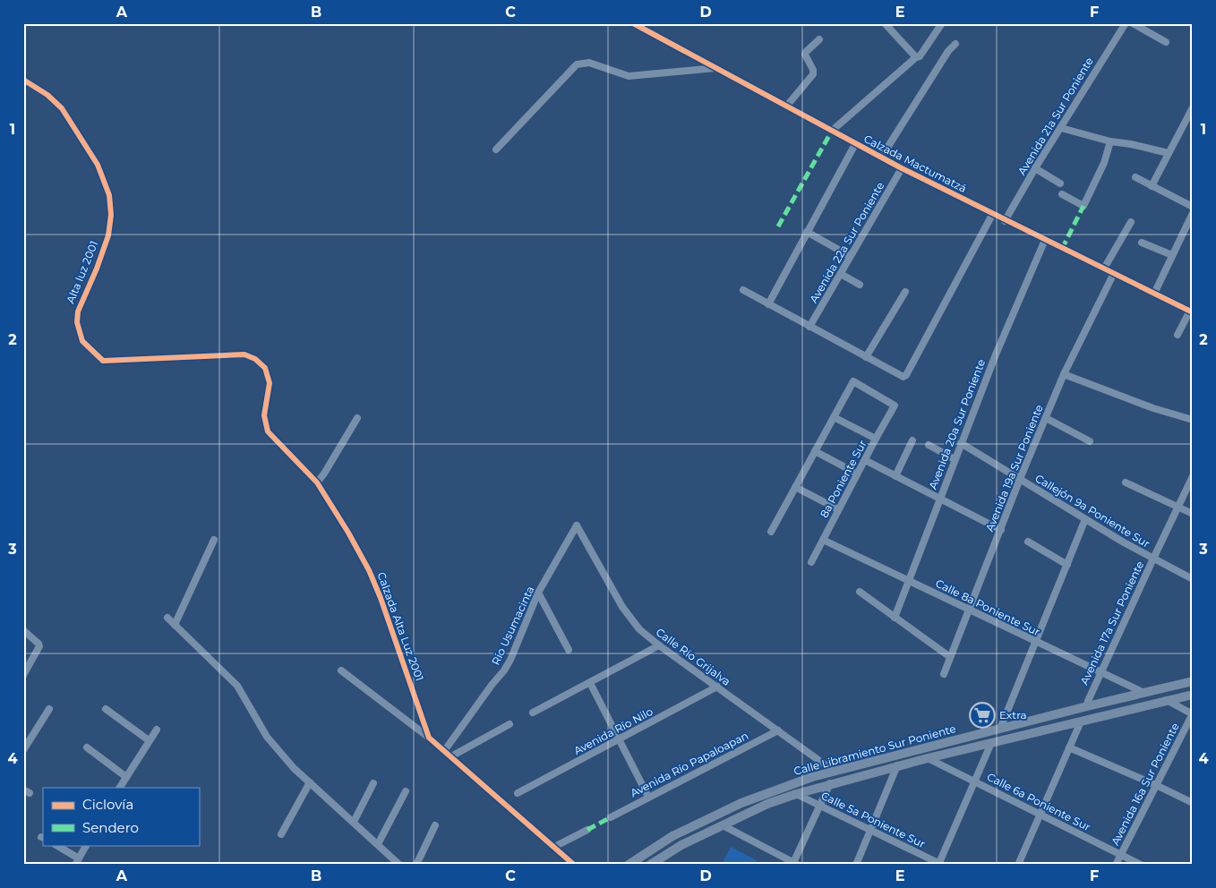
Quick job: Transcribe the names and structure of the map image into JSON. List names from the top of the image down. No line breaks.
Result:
{"streets":{"main road":["Calle Libramiento Sur Poniente"],"street":["Avenida 21a Sur Poniente","Calzada Mactumatzá","Avenida 22a Sur Poniente","Alta luz 2001","Avenida 20a Sur Poniente","Avenida 19a Sur Poniente","8a Poniente Sur","Callejón 9a Poniente Sur","Calle 8a Poniente Sur","Avenida 17a Sur Poniente","Río Usumacinta","Calzada Alta Luz 2001","Calle Río Grijalva","Avenida Río Nilo","Avenida Río Papaloapan","Avenida 16a Sur Poniente","Calle 6a Poniente Sur","Calle 5a Poniente Sur"]},"crossings":[["Avenida 21a Sur Poniente","Calzada Mactumatzá"],["Calzada Mactumatzá","Avenida 22a Sur Poniente"],["Calzada Mactumatzá","Avenida 20a Sur Poniente"],["Calzada Mactumatzá","Avenida 19a Sur Poniente"],["Alta luz 2001","Calzada Alta Luz 2001"],["Avenida 20a Sur Poniente","Callejón 9a Poniente Sur"],["Avenida 20a Sur Poniente","Calle 8a Poniente Sur"],["Avenida 19a Sur Poniente","Callejón 9a Poniente Sur"],["Avenida 19a Sur Poniente","Calle 8a Poniente Sur"],["8a Poniente Sur","Calle 8a Poniente Sur"],["Callejón 9a Poniente Sur","Avenida 17a Sur Poniente"],["Calle 8a Poniente Sur","Avenida 17a Sur Poniente"],["Calle 8a Poniente Sur","Calle Libramiento Sur Poniente"],["Avenida 17a Sur Poniente","Calle Libramiento Sur Poniente"],["Río Usumacinta","Calzada Alta Luz 2001"],["Río Usumacinta","Calle Río Grijalva"],["Calle Río Grijalva","Avenida Río Nilo"],["Calle Río Grijalva","Calle Libramiento Sur Poniente"],["Calle Río Grijalva","Avenida Río Papaloapan"],["Calle Libramiento Sur Poniente","Calle 6a Poniente Sur"],["Calle Libramiento Sur Poniente","Calle 5a Poniente Sur"],["Avenida 16a Sur Poniente","Calle 6a Poniente Sur"]],"places":{"supermarket":["Extra"]},"legend":["Ciclovía","Sendero"],"grid":{"columns":["A","B","C","D","E","F"],"rows":["1","2","3","4"]}}
